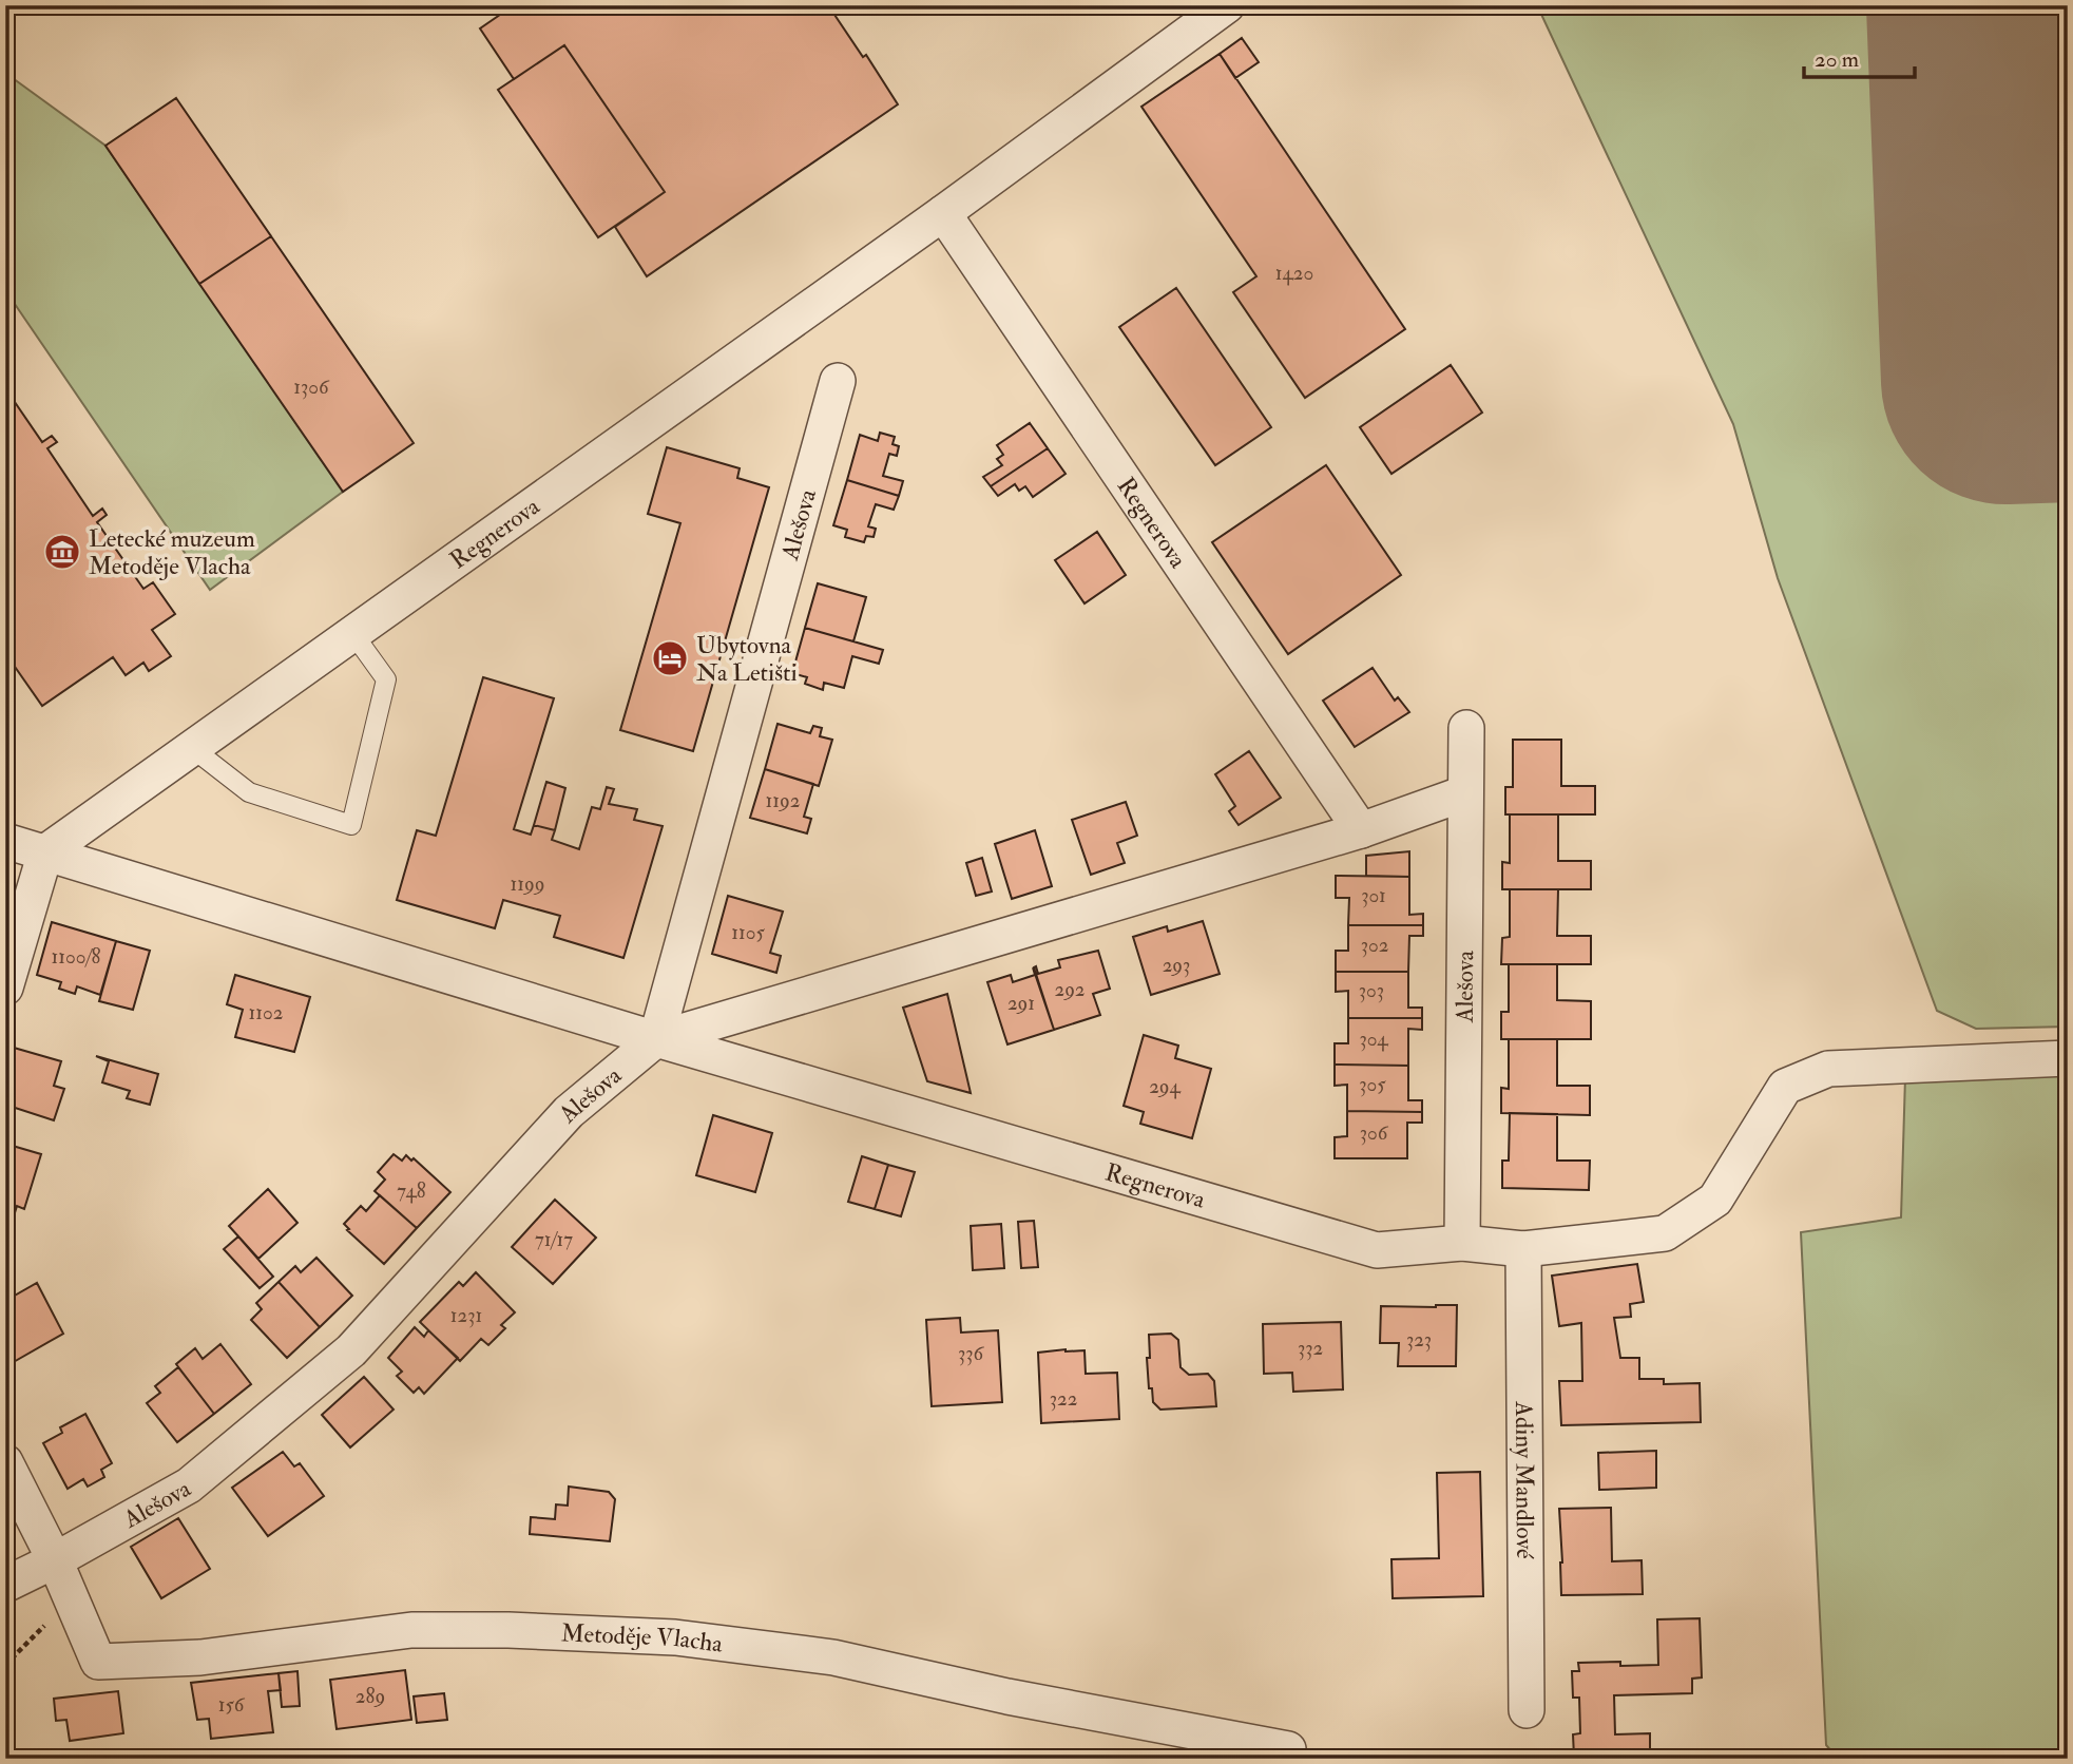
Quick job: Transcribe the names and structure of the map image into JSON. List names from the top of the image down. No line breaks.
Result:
{"streets":{"street":["Regnerova","Alešova","Adiny Mandlové","Metoděje Vlacha"]},"crossings":[["Regnerova","Alešova"],["Regnerova","Adiny Mandlové"],["Alešova","Metoděje Vlacha"]],"places":{"museum":["Letecké muzeum Metoděje Vlacha"],"hotel":["Ubytovna Na Letišti"]},"house_numbers":["1420","1306","1192","1199","301","1105","302","1100/8","293","292","303","291","1102","304","305","294","306","748","71/17","1231","323","332","336","322","289","156"],"scale_bar":"20 m"}
